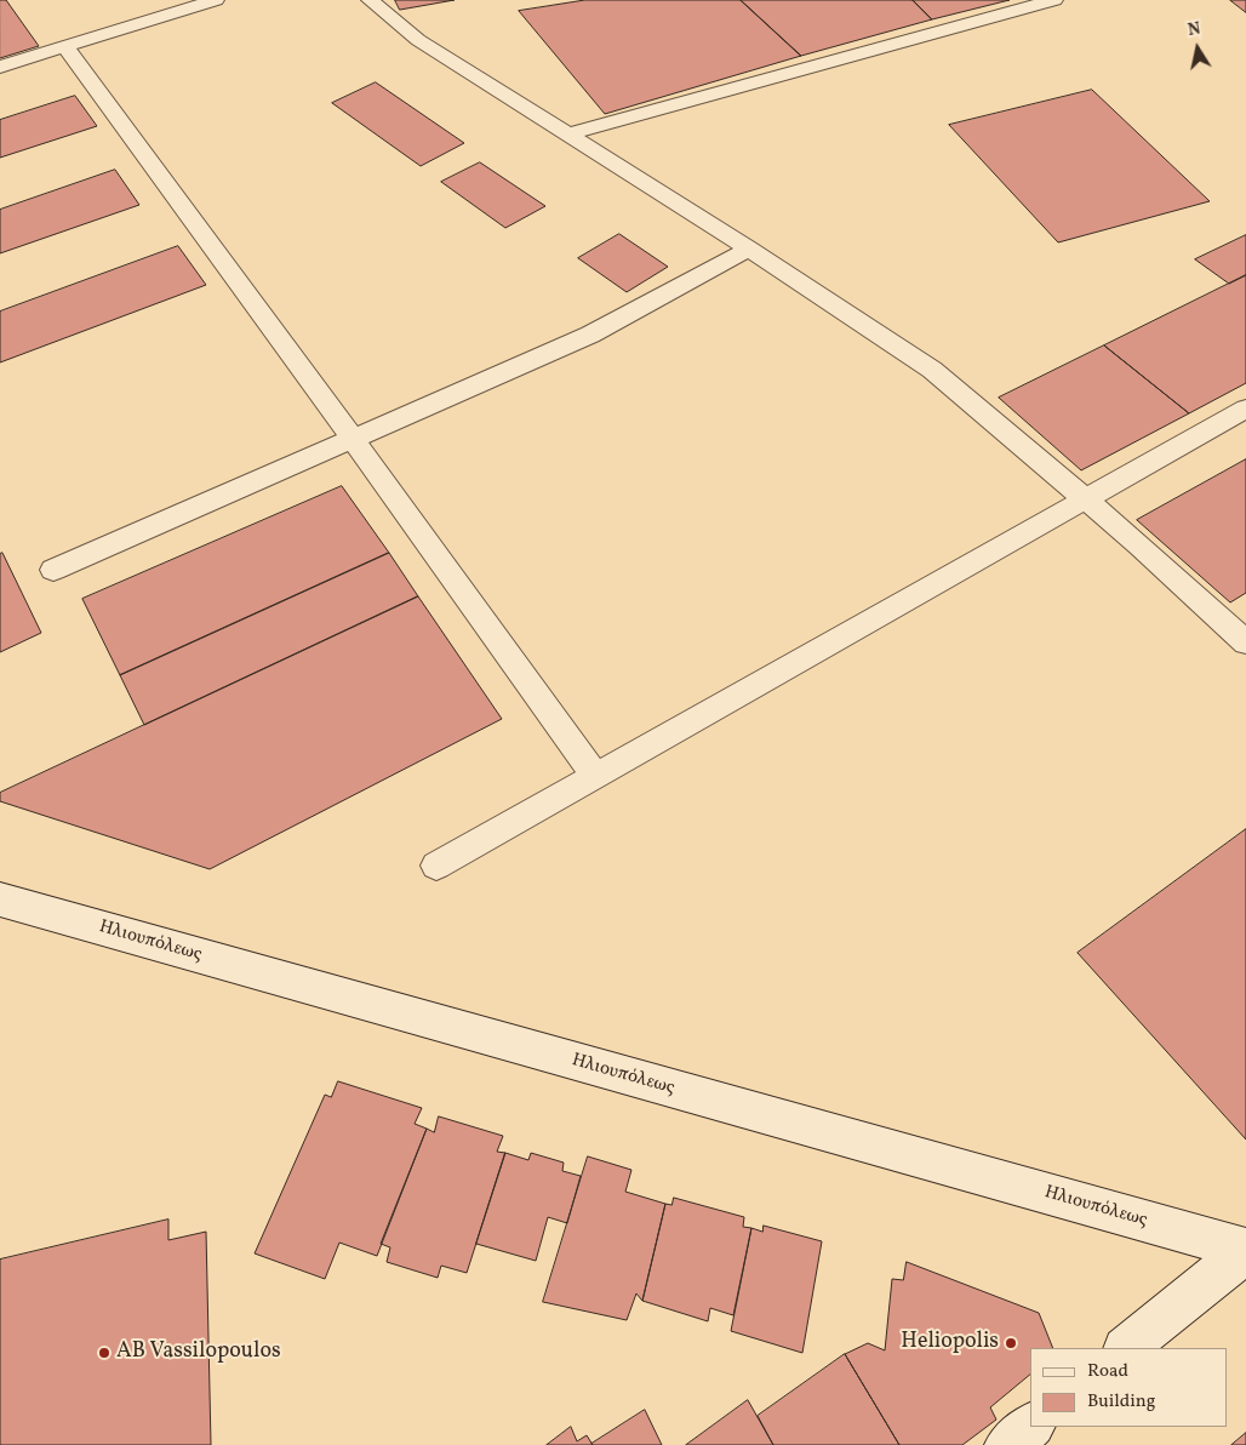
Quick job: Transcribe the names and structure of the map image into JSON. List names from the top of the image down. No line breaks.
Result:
{"streets":{"main road":["Ηλιουπόλεως"]},"places":["Heliopolis","AB Vassilopoulos"],"legend":["Road","Building"],"north":"top"}
